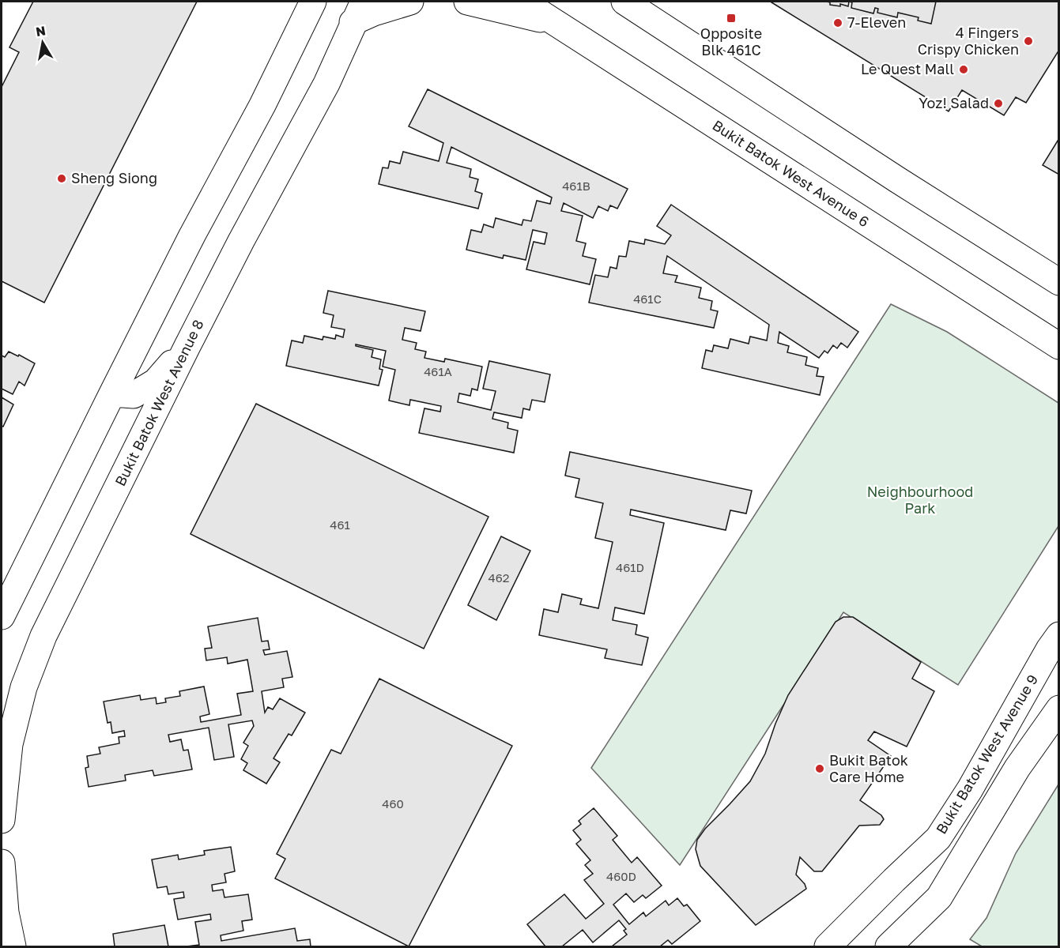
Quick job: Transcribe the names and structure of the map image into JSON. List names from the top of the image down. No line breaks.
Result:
{"streets":{"street":["Bukit Batok West Avenue 6","Bukit Batok West Avenue 8","Bukit Batok West Avenue 9"]},"parks":["Neighbourhood Park"],"places":{"transit":["Opposite Blk 461C"],"other":["7-Eleven","4 Fingers Crispy Chicken","Le Quest Mall","Yoz! Salad","Sheng Siong","Bukit Batok Care Home"]},"house_numbers":["461B","461C","461A","461","461D","462","460","460D"],"north":"top"}
